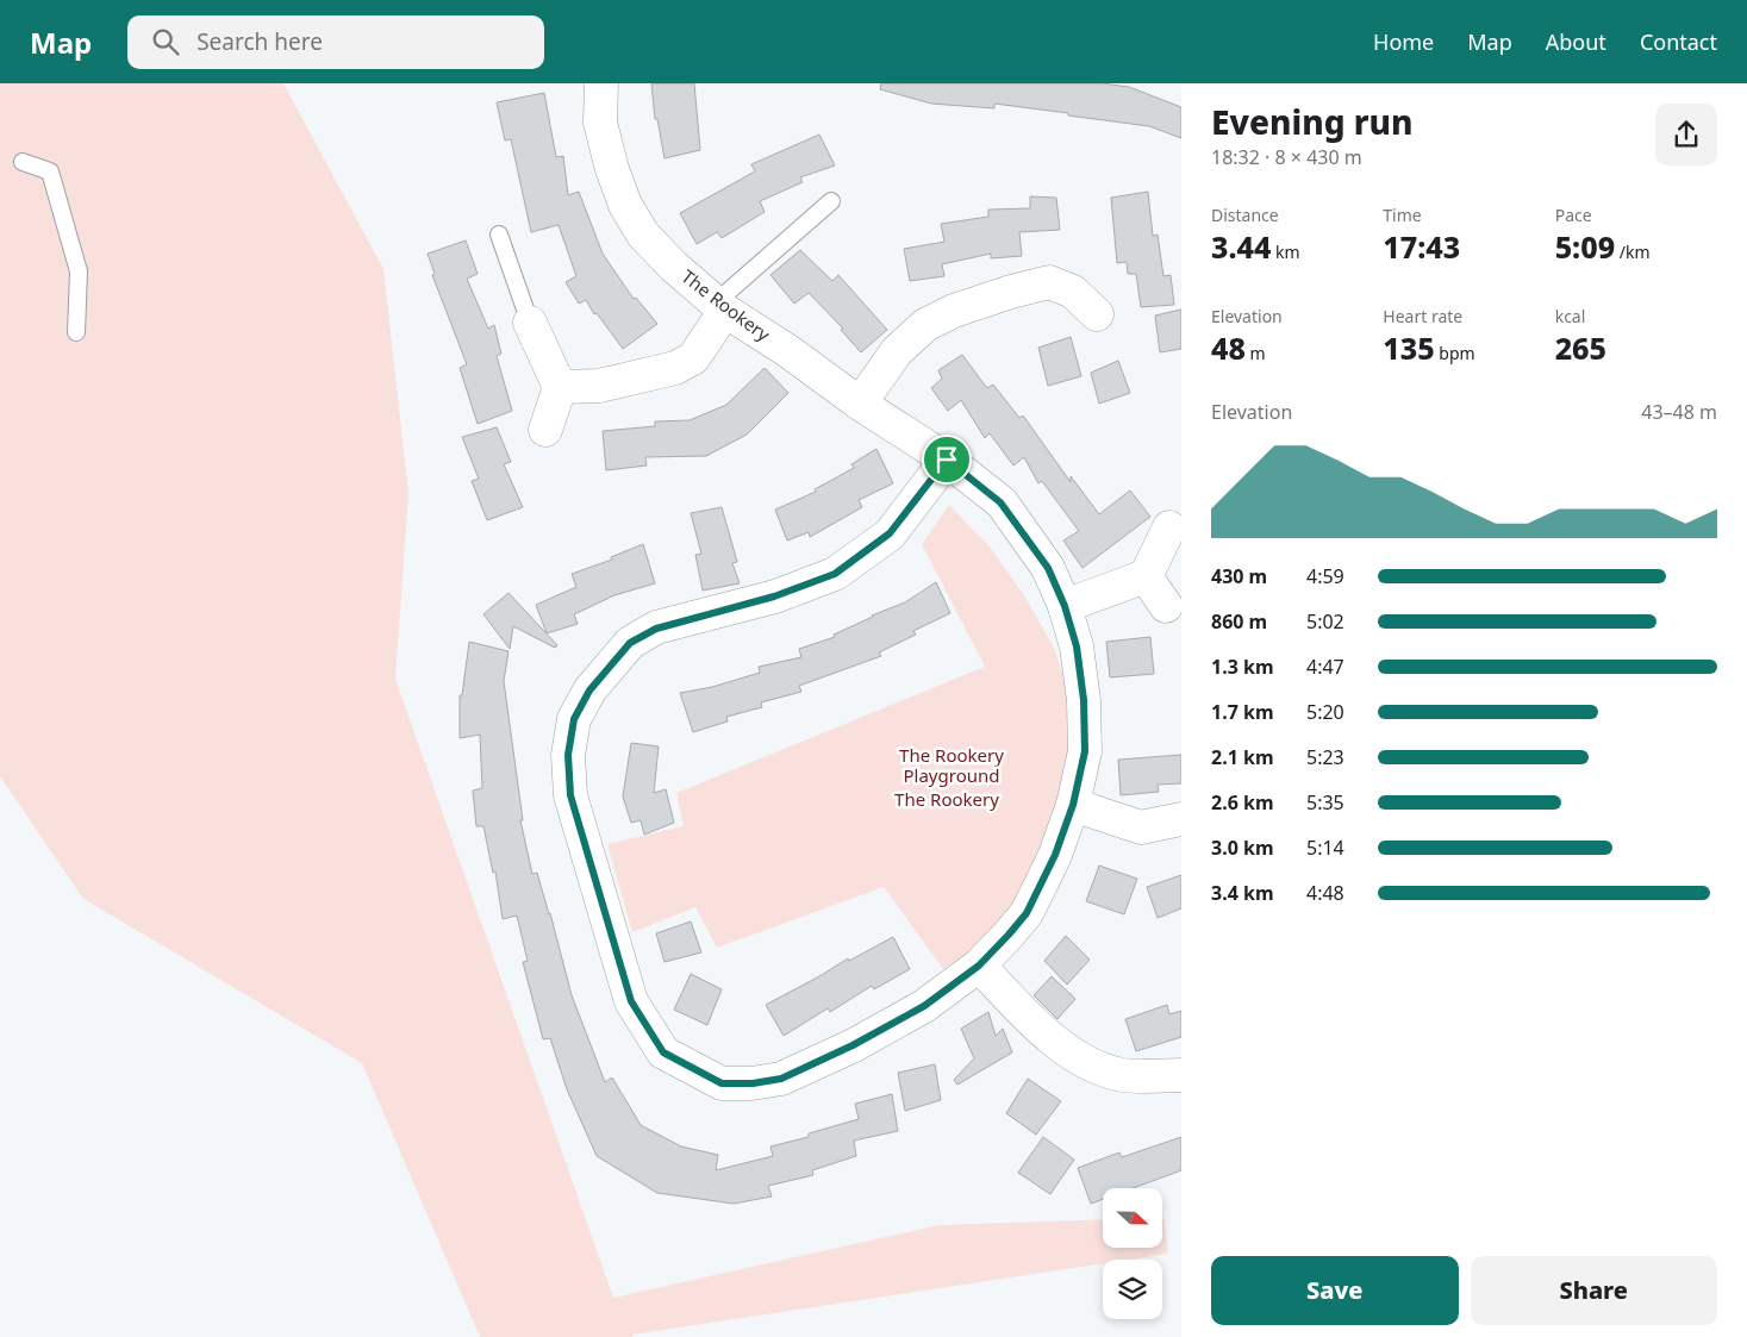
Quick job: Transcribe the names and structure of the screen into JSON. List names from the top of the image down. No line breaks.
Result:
{"streets":{"street":["The Rookery"]},"parks":["The Rookery Playground","The Rookery"],"north":"right","page":{"header":"Map","search":"Search here","nav":["Home","Map","About","Contact"],"heading":["Evening run","18:32 · 8 × 430 m"],"stats":[["Distance","3.44 km"],["Time","17:43"],["Pace","5:09 /km"],["Elevation","48 m"],["Heart rate","135 bpm"],["kcal","265"]],"chart":["Elevation","43–48 m"],"list":[{"name":"430 m","note":"4:59"},{"name":"860 m","note":"5:02"},{"name":"1.3 km","note":"4:47"},{"name":"1.7 km","note":"5:20"},{"name":"2.1 km","note":"5:23"},{"name":"2.6 km","note":"5:35"},{"name":"3.0 km","note":"5:14"},{"name":"3.4 km","note":"4:48"}],"buttons":["Save","Share"]}}
